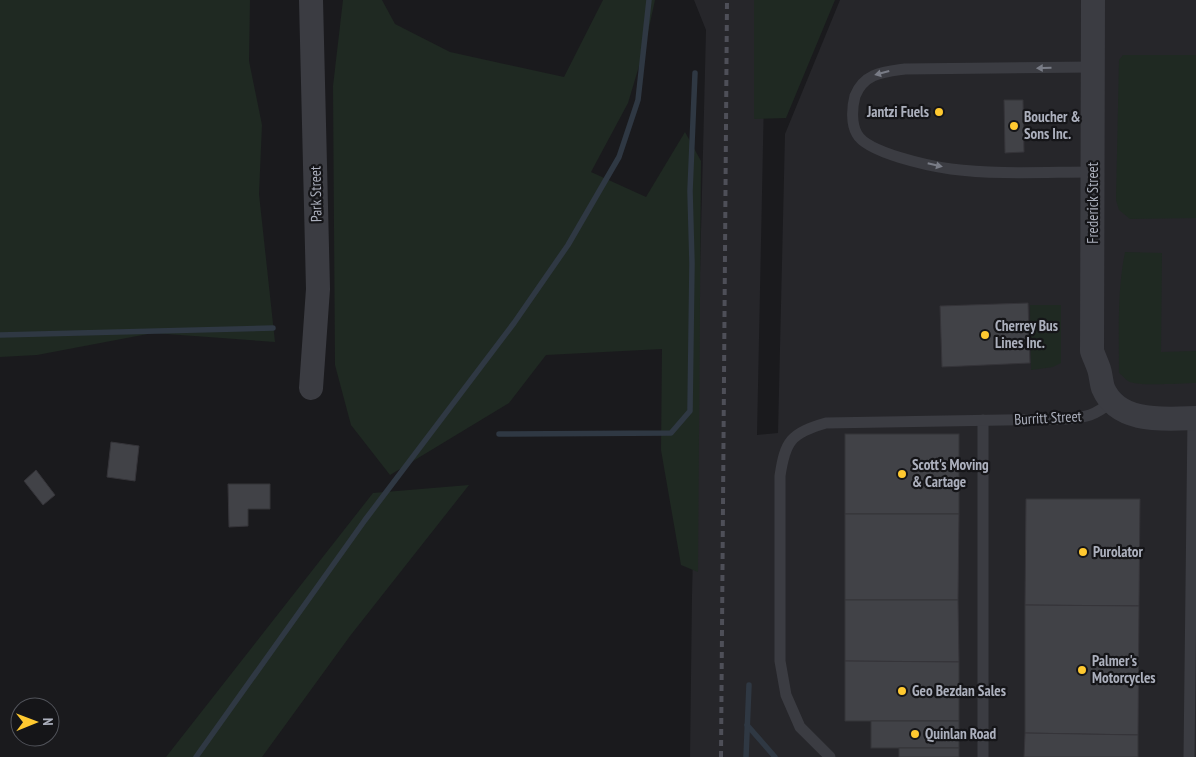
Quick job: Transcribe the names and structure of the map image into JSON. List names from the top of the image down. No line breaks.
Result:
{"streets":{"street":["Park Street","Frederick Street"],"lane":["Burritt Street"]},"crossings":[["Frederick Street","Burritt Street"]],"places":["Jantzi Fuels","Boucher & Sons Inc.","Cherrey Bus Lines Inc.","Scott's Moving & Cartage","Purolator","Palmer's Motorcycles","Geo Bezdan Sales","Quinlan Road"],"north":"right"}
